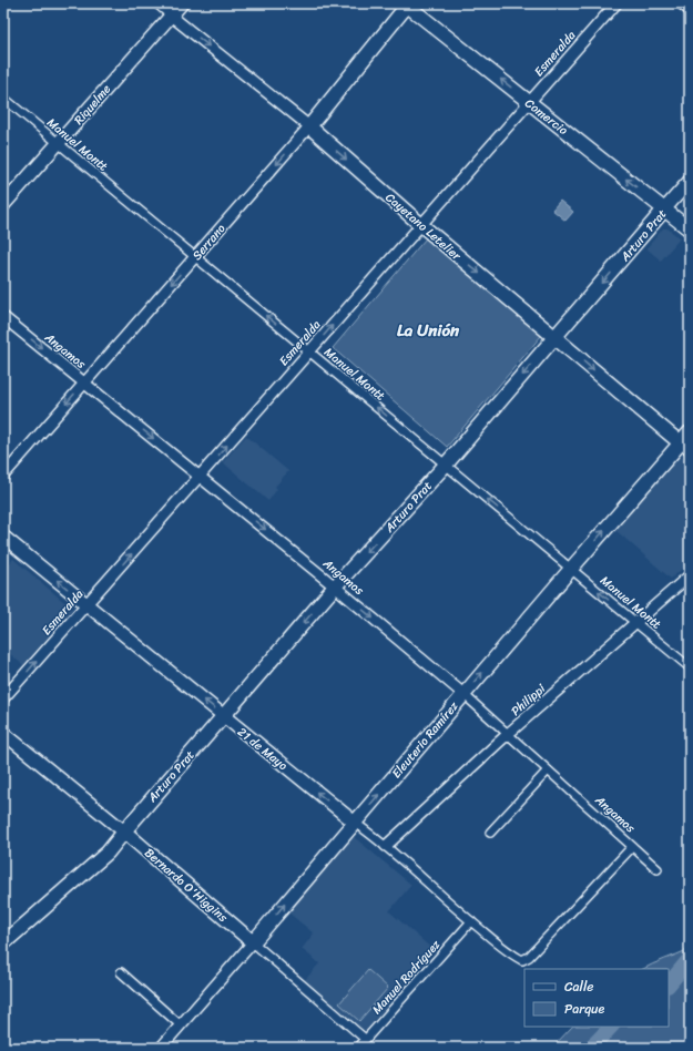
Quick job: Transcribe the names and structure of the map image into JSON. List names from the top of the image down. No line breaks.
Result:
{"streets":{"main road":["Riquelme","Comercio","Cayetano Letelier","Arturo Prat","Serrano","Eleuterio Ramírez","21 de Mayo","Bernardo O'Higgins"],"street":["Esmeralda","Manuel Montt","Angamos","Philippi","Manuel Rodríguez"]},"crossings":[["Esmeralda","Comercio"],["Esmeralda","Manuel Montt"],["Esmeralda","Cayetano Letelier"],["Esmeralda","Angamos"],["Esmeralda","21 de Mayo"],["Riquelme","Manuel Montt"],["Riquelme","Cayetano Letelier"],["Comercio","Arturo Prat"],["Comercio","Serrano"],["Manuel Montt","Arturo Prat"],["Manuel Montt","Serrano"],["Manuel Montt","Philippi"],["Manuel Montt","Eleuterio Ramírez"],["Cayetano Letelier","Arturo Prat"],["Cayetano Letelier","Serrano"],["Cayetano Letelier","Eleuterio Ramírez"],["Arturo Prat","Angamos"],["Arturo Prat","21 de Mayo"],["Arturo Prat","Bernardo O'Higgins"],["Serrano","Angamos"],["Angamos","Philippi"],["Angamos","Eleuterio Ramírez"],["Angamos","21 de Mayo"],["Philippi","21 de Mayo"],["Eleuterio Ramírez","21 de Mayo"],["Eleuterio Ramírez","Bernardo O'Higgins"],["21 de Mayo","Manuel Rodríguez"],["Bernardo O'Higgins","Manuel Rodríguez"]],"one_way":["Esmeralda","Comercio","Manuel Montt","Cayetano Letelier","Arturo Prat","Serrano","Angamos","Eleuterio Ramírez","21 de Mayo"],"districts":["La Unión"],"legend":["Calle","Parque"]}
